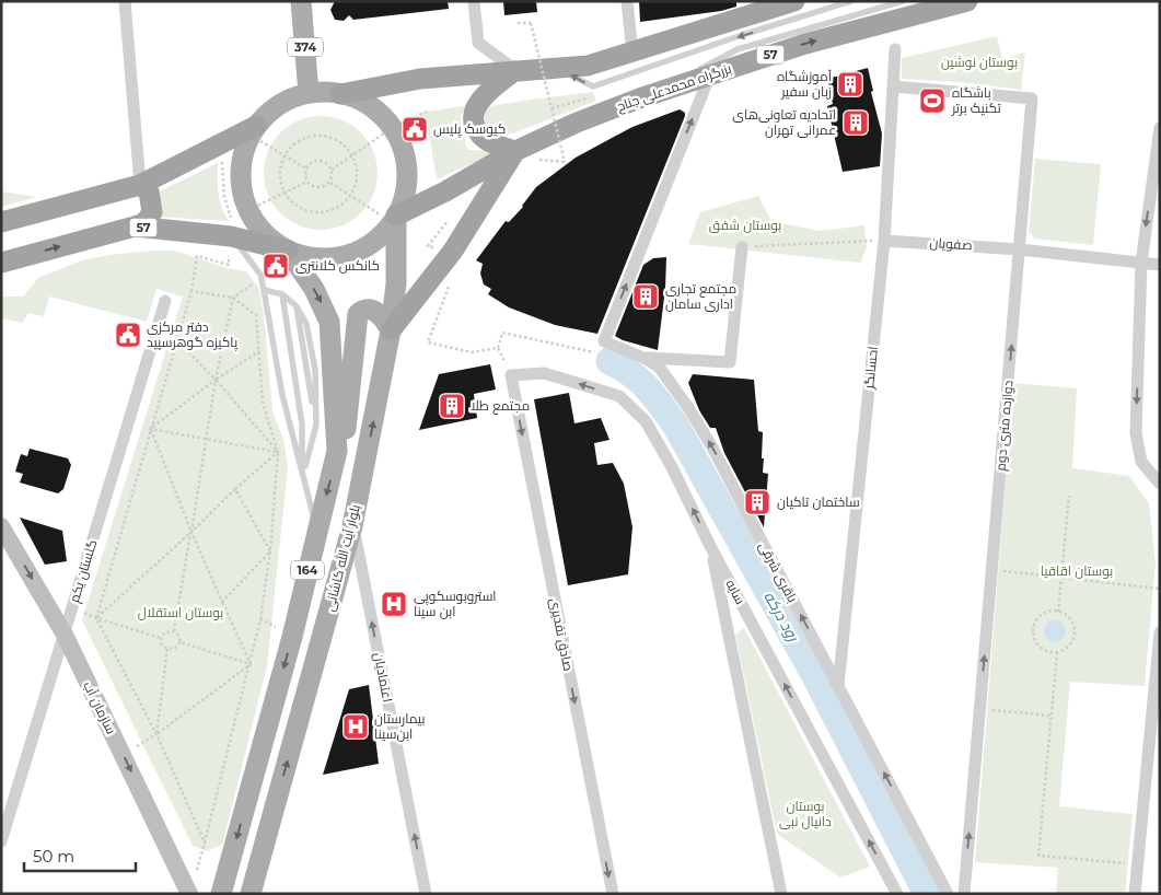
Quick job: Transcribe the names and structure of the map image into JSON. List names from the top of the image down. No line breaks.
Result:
{"streets":{"highway":["57","بزرگراه محمدعلی جناح"],"main road":["374","بلوار آیت الله کاشانی","164","سازمان آب"],"street":["صفویان","احسانگر","دوازده متری دوم","گلستان یکم","باقری شرقی","سایه","صادق تقدیری","اعتمادیان"]},"crossings":[["57","164"],["بزرگراه محمدعلی جناح","بلوار آیت الله کاشانی"],["صفویان","احسانگر"],["صفویان","دوازده متری دوم"],["احسانگر","دوازده متری دوم"],["احسانگر","باقری شرقی"],["بلوار آیت الله کاشانی","اعتمادیان"],["گلستان یکم","سازمان آب"],["سایه","صادق تقدیری"]],"one_way":["دوازده متری دوم","صادق تقدیری","اعتمادیان","سازمان آب"],"water":["رود درکه"],"parks":["بوستان نوشین","بوستان شفق","بوستان اقاقیا","بوستان استقلال","بوستان دانیال نبی"],"places":{"building":["آموزشگاه زبان سفیر","اتحادیه تعاونی‌های عمرانی تهران","مجتمع تجاری اداری سامان","مجتمع طلا","ساختمان تاکیان"],"sports":["باشگاه تکنیک برتر"],"public building":["کیوسک پلیس","کانکس کلانتری","دفتر مرکزی پاکیزه گوهرسپید"],"hospital":["استروبوسکوپی ابن سینا","بیمارستان ابن‌سینا"]},"scale_bar":"50 m"}
